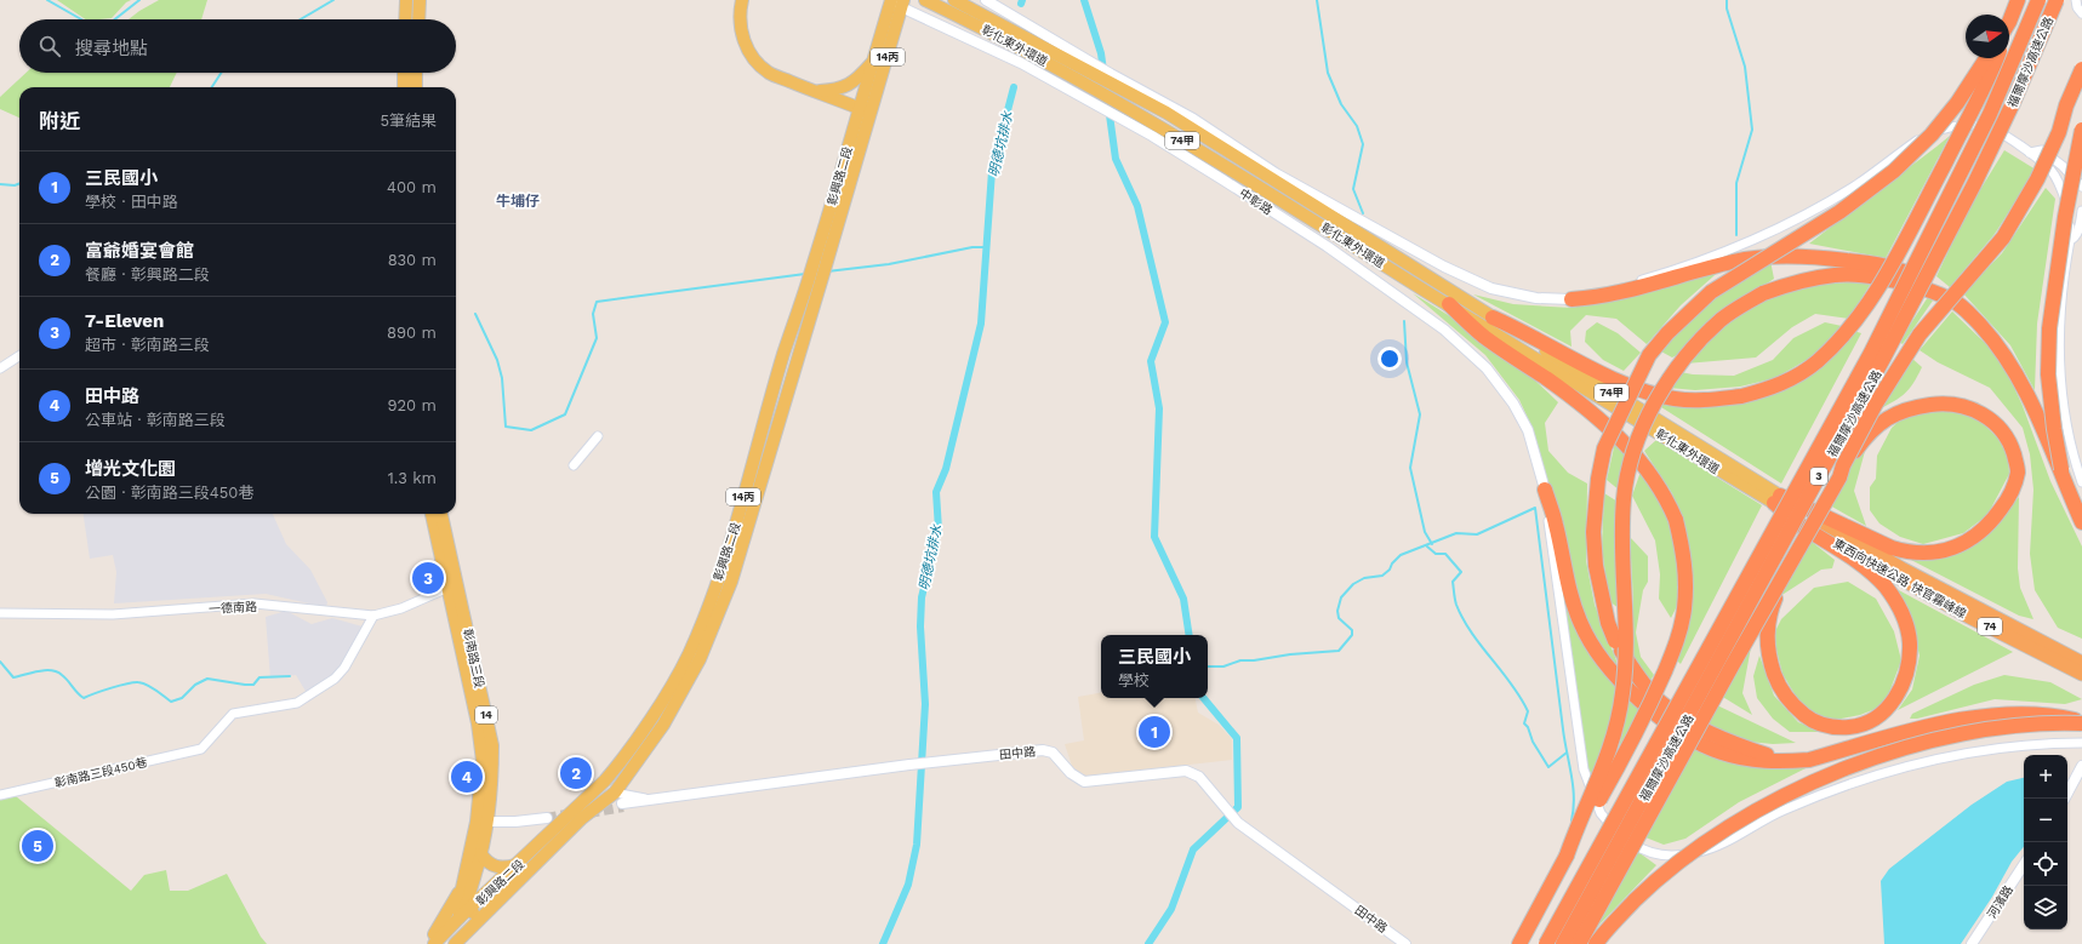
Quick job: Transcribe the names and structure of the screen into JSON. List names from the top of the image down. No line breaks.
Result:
{"streets":{"highway":["福爾摩沙高速公路","3","東西向快速公路 快官霧峰線","74"],"main road":["彰化東外環道","14丙","74甲","彰興路二段","彰南路三段","14"],"street":["中彰路","一德南路","田中路","彰南路三段450巷","河濱路"]},"crossings":[["彰化東外環道","東西向快速公路 快官霧峰線"],["彰興路二段","中彰路"],["彰興路二段","彰南路三段"],["彰興路二段","田中路"],["一德南路","彰南路三段"],["一德南路","彰南路三段450巷"]],"districts":["牛埔仔"],"water":["明德坑排水"],"north":"right","page":{"search":"搜尋地點","heading":["附近","5筆結果"],"list":[{"mark":"1","name":"三民國小","note":"學校 · 田中路","value":"400 m"},{"mark":"2","name":"富爺婚宴會館","note":"餐廳 · 彰興路二段","value":"830 m"},{"mark":"3","name":"7-Eleven","note":"超市 · 彰南路三段","value":"890 m"},{"mark":"4","name":"田中路","note":"公車站 · 彰南路三段","value":"920 m"},{"mark":"5","name":"增光文化園","note":"公園 · 彰南路三段450巷","value":"1.3 km"}],"pins":["3","1","2","4","5"],"popup":["三民國小","學校"],"map_buttons":["+","−"]}}
